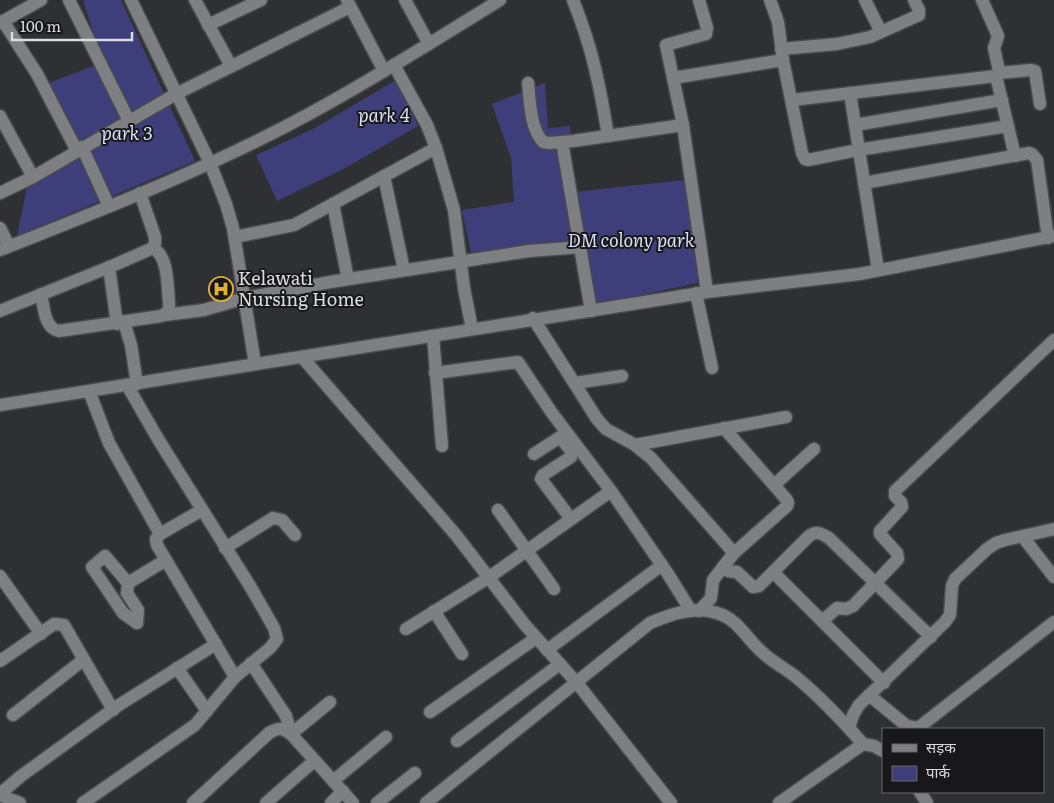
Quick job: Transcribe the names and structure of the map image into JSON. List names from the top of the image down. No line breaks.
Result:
{"parks":["park 4","park 3","DM colony park"],"places":{"hospital":["Kelawati Nursing Home"]},"legend":["सड़क","पार्क"],"scale_bar":"100 m"}
